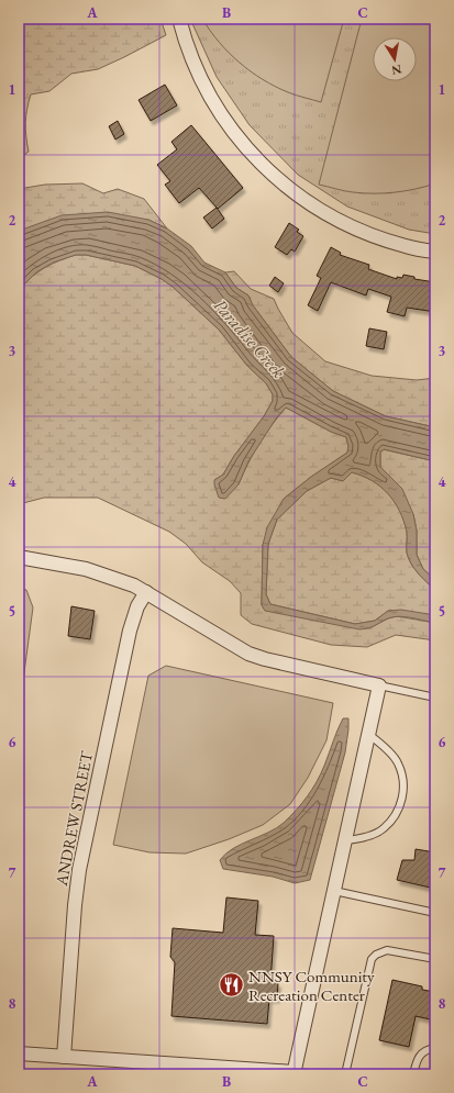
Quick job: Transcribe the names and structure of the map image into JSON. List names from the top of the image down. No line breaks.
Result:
{"streets":{"street":["ANDREW STREET"]},"water":["Paradise Creek"],"places":{"restaurant":["NNSY Community Recreation Center"]},"north":"bottom","grid":{"columns":["A","B","C"],"rows":["1","2","3","4","5","6","7","8"]}}
